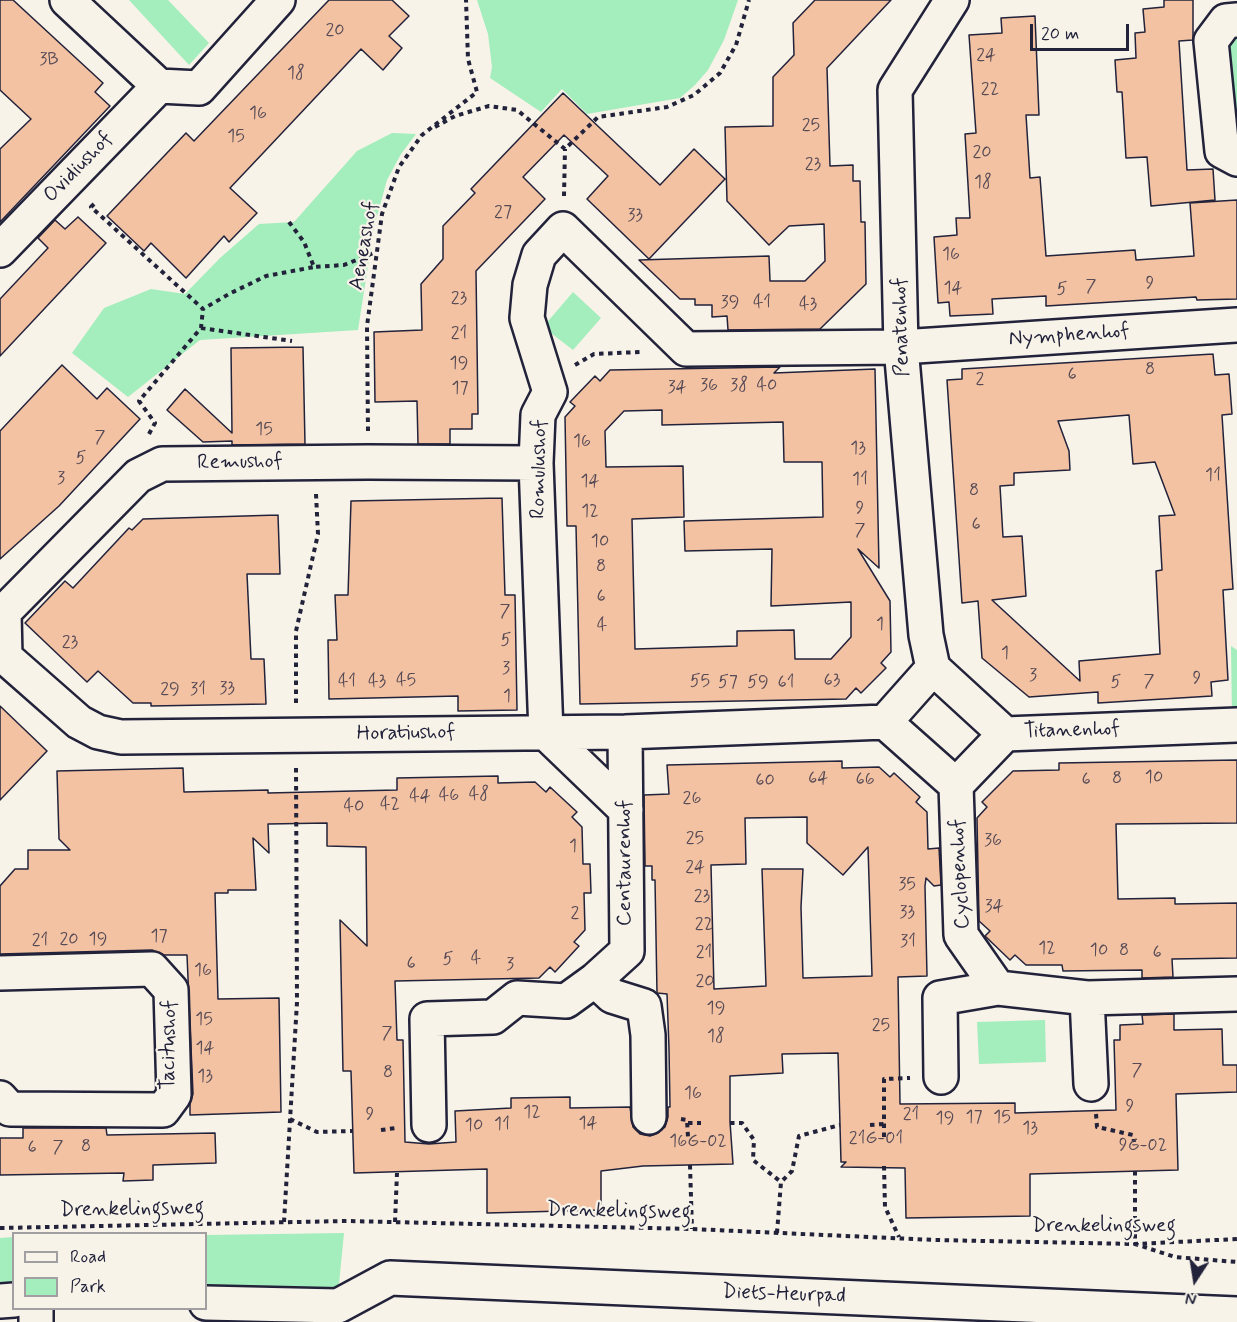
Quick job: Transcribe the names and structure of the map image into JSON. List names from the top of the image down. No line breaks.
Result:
{"streets":{"street":["Ovidiushof","Penatenhof","Nymphenhof","Remushof","Romulushof","Titanenhof","Horatiushof","Centaurenhof","Cyclopenhof","Tacitushof","Diets-Heurpad"],"path":["Aeneashof","Drenkelingsweg"]},"crossings":[["Aeneashof","Remushof"],["Penatenhof","Nymphenhof"],["Penatenhof","Titanenhof"],["Remushof","Romulushof"],["Remushof","Horatiushof"],["Romulushof","Horatiushof"],["Horatiushof","Centaurenhof"]],"house_numbers":["20","24","3B","18","22","16","25","15","20","23","18","27","33","16","9","7","14","5","23","39","41","43","21","19","8","6","2","36","38","40","34","17","15","7","16","13","5","11","3","11","14","8","9","12","6","7","10","8","6","7","1","4","5","23","1","3","3","9","45","63","41","43","55","7","57","59","61","5","33","29","31","1","10","64","8","66","6","60","48","46","44","26","42","40","25","36","1","24","35","23","34","33","2","22","17","20","19","21","31","12","10","8","21","6","4","5","6","3","16","20","19","15","25","7","18","14","7","8","13","16","9","12","9","21","17","15","19","14","11","10","13","21G-01","16G-02","9G-02","8","6","7"],"legend":["Road","Park"],"scale_bar":"20 m","north":"bottom"}
